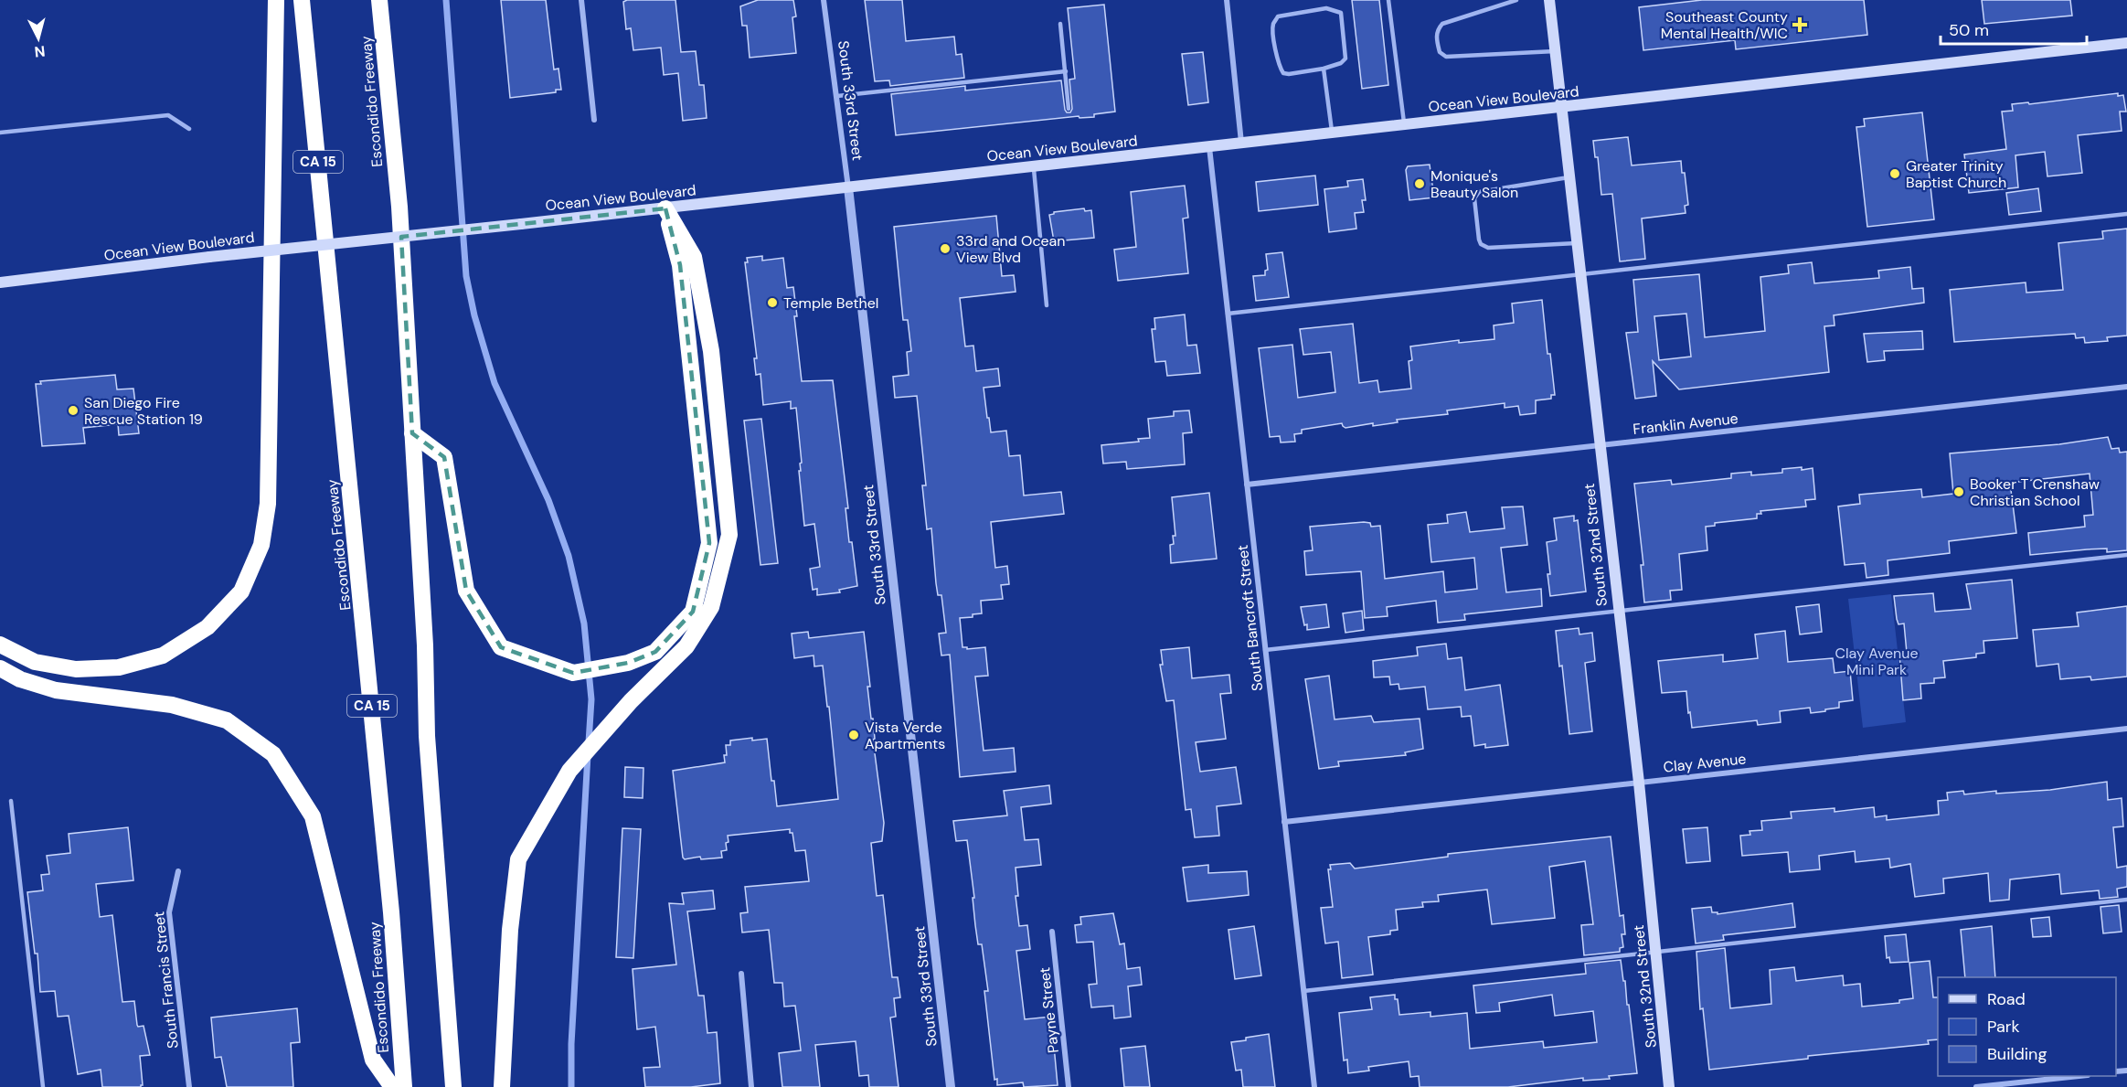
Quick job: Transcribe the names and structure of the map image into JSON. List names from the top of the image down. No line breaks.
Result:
{"streets":{"highway":["Escondido Freeway","CA 15"],"main road":["Ocean View Boulevard","South 32nd Street"],"street":["South 33rd Street","Franklin Avenue","South Bancroft Street","Clay Avenue","South Francis Street","Payne Street"]},"crossings":[["Ocean View Boulevard","South 33rd Street"],["Ocean View Boulevard","South 32nd Street"],["Ocean View Boulevard","South Bancroft Street"],["Franklin Avenue","South 32nd Street"],["Franklin Avenue","South Bancroft Street"],["South 32nd Street","Clay Avenue"],["South Bancroft Street","Clay Avenue"]],"parks":["Clay Avenue Mini Park"],"places":{"health":["Southeast County Mental Health/WIC"],"other":["Greater Trinity Baptist Church","Monique's Beauty Salon","33rd and Ocean View Blvd","Temple Bethel","San Diego Fire Rescue Station 19","Booker T Crenshaw Christian School","Vista Verde Apartments"]},"legend":["Road","Park","Building"],"scale_bar":"50 m","north":"bottom"}
